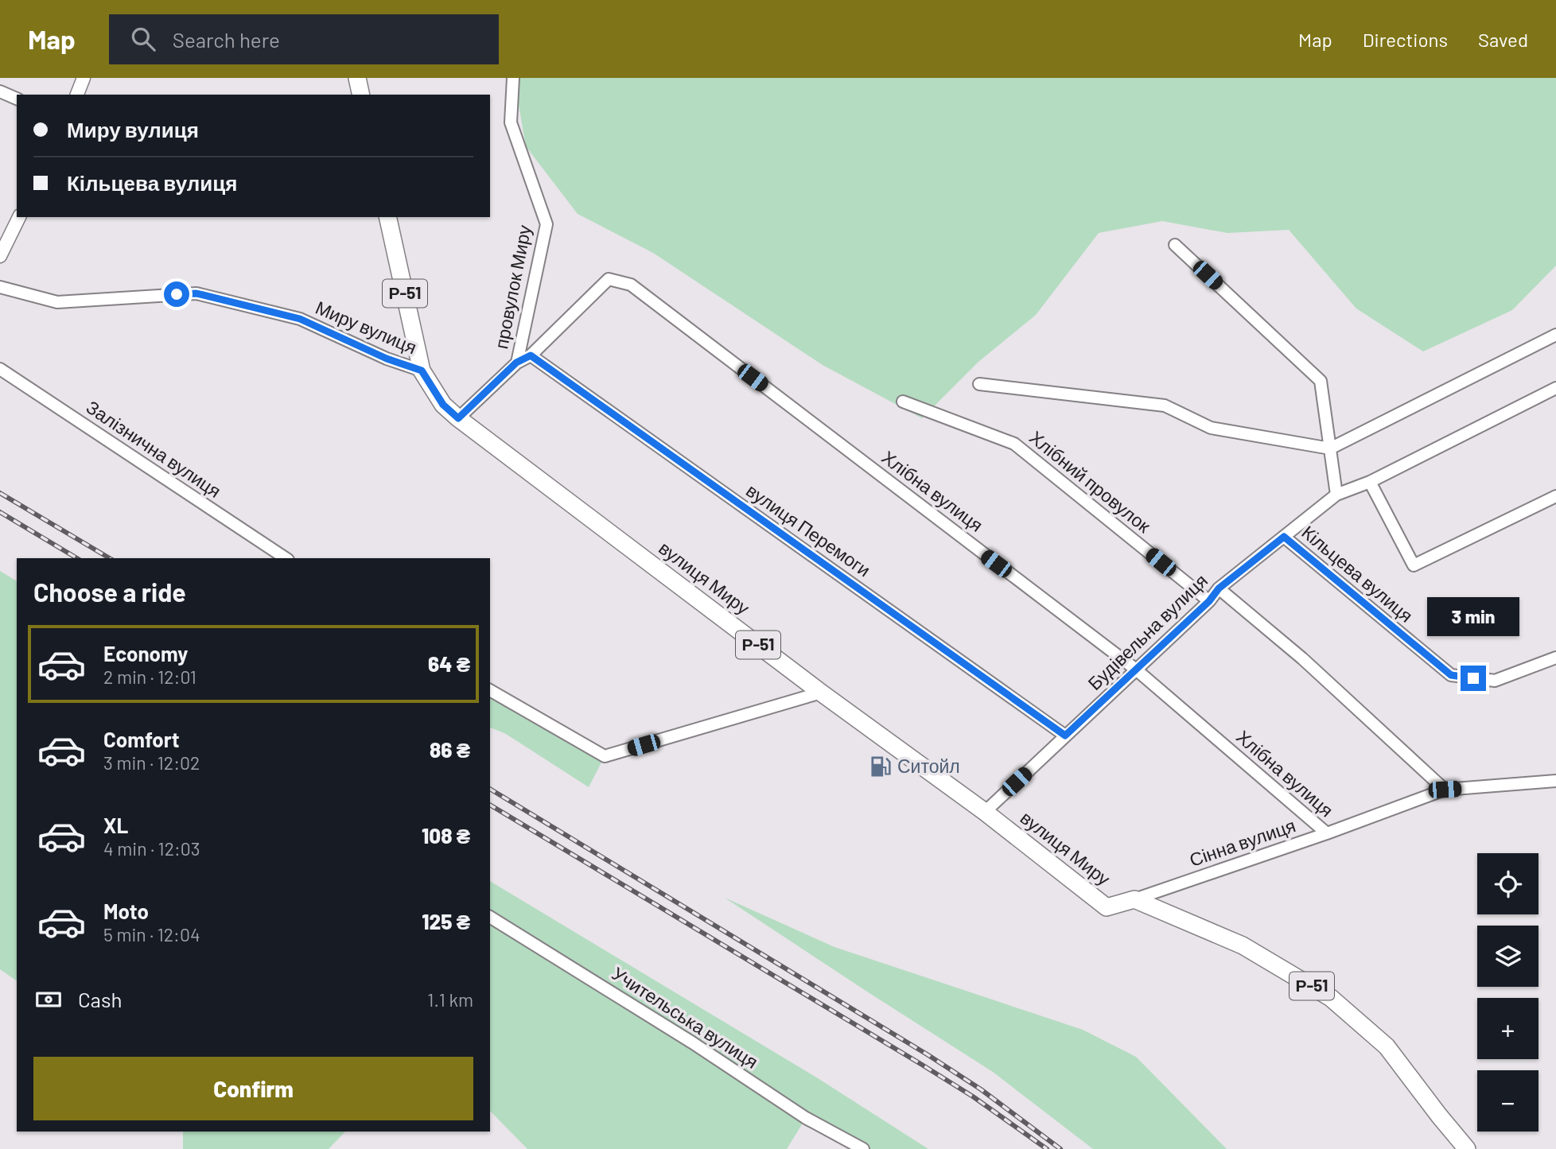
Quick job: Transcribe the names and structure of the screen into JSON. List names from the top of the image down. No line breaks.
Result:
{"streets":{"main road":["Р-51","вулиця Миру"],"street":["провулок Миру","Миру вулиця","Залізнична вулиця","Хлібний провулок","Хлібна вулиця","вулиця Перемоги","Кільцева вулиця","Будівельна вулиця","Сінна вулиця","Учительська вулиця"]},"crossings":[["провулок Миру","вулиця Миру"],["Р-51","Миру вулиця"],["Р-51","вулиця Миру"],["Р-51","Сінна вулиця"],["Миру вулиця","вулиця Миру"],["Хлібний провулок","Будівельна вулиця"],["Хлібна вулиця","вулиця Перемоги"],["Хлібна вулиця","Будівельна вулиця"],["Хлібна вулиця","Сінна вулиця"],["вулиця Перемоги","Будівельна вулиця"],["Кільцева вулиця","Будівельна вулиця"],["вулиця Миру","Будівельна вулиця"],["вулиця Миру","Сінна вулиця"]],"places":{"fuel station":["Ситойл"]},"page":{"header":"Map","search":"Search here","nav":["Map","Directions","Saved"],"banner":["Миру вулиця","Кільцева вулиця"],"heading":"Choose a ride","bubble":"3 min","list":[{"name":"Economy","note":"2 min · 12:01","value":"64 ₴"},{"name":"Comfort","note":"3 min · 12:02","value":"86 ₴"},{"name":"XL","note":"4 min · 12:03","value":"108 ₴"},{"name":"Moto","note":"5 min · 12:04","value":"125 ₴"}],"map_buttons":["+","−"],"pay":["Cash","1.1 km"],"buttons":"Confirm"}}
